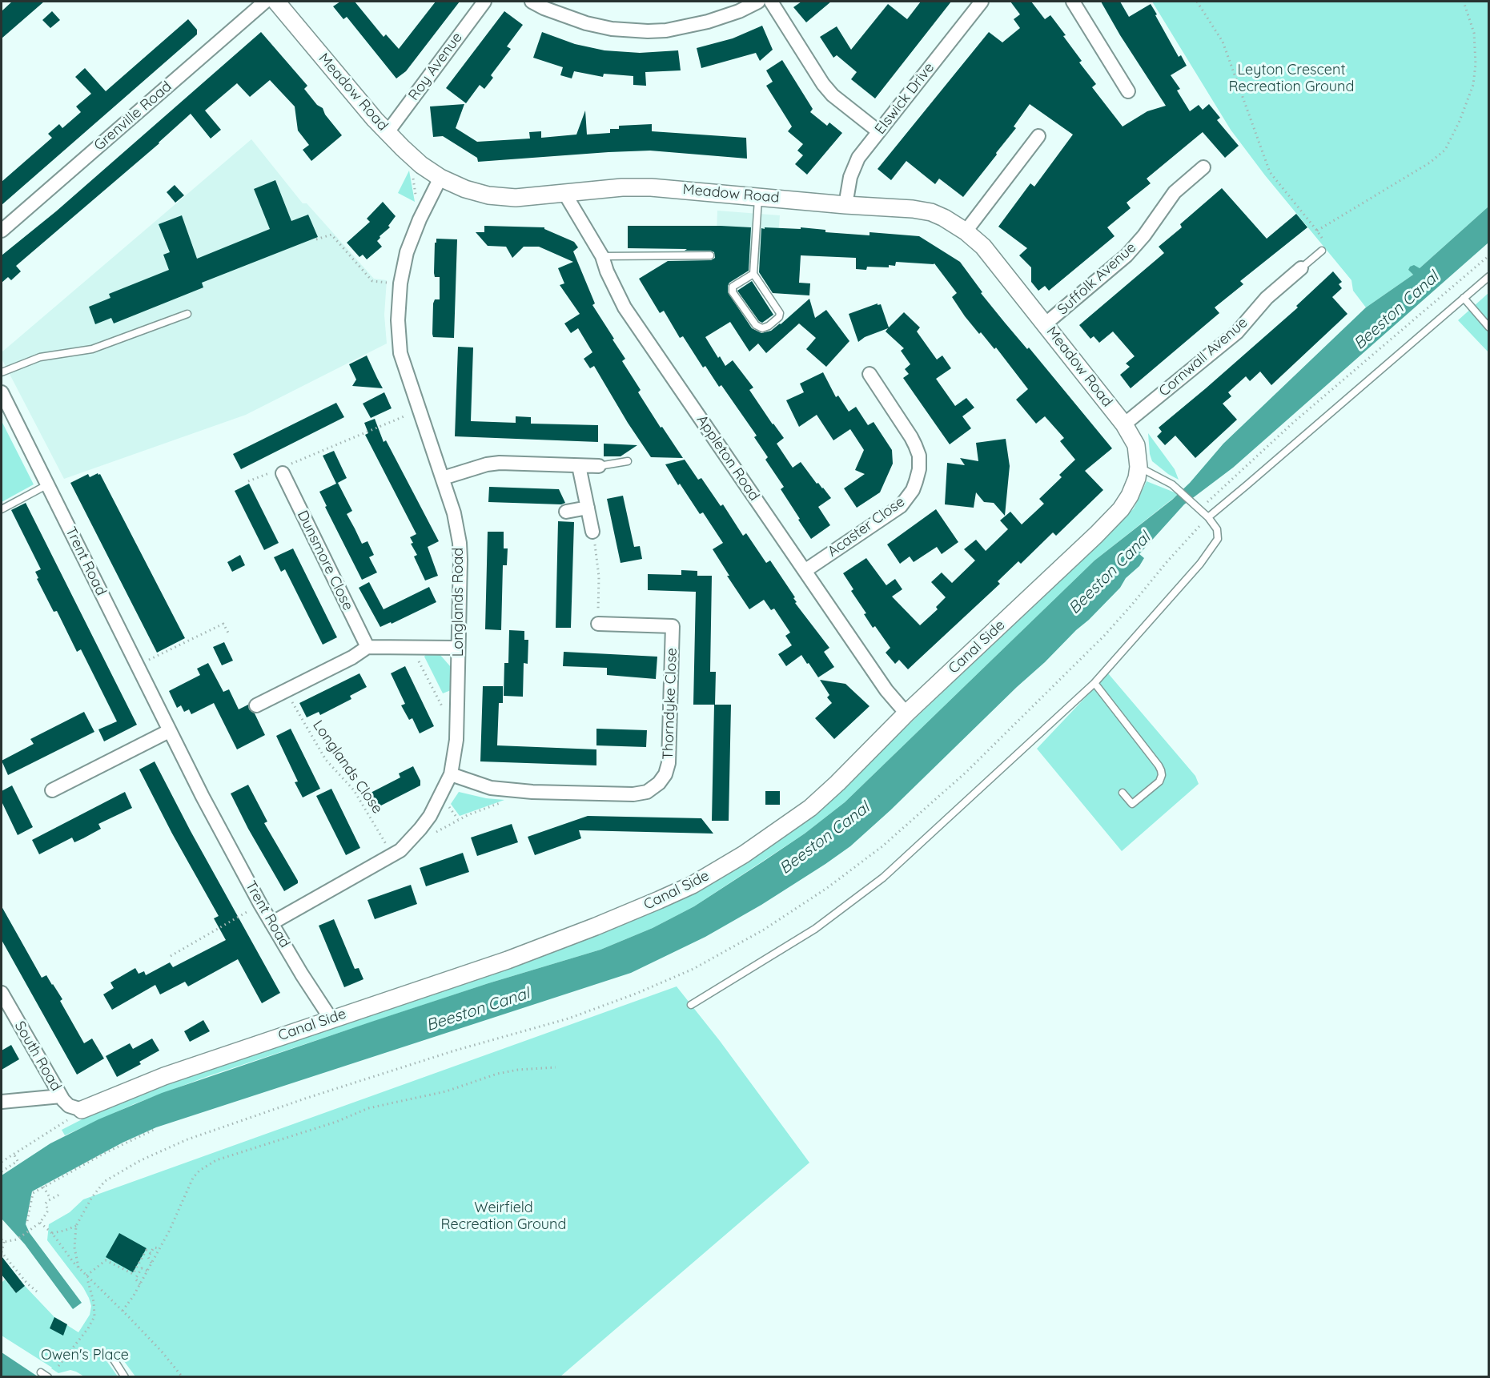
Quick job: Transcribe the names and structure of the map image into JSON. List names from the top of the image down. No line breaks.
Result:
{"streets":{"street":["Roy Avenue","Meadow Road","Elswick Drive","Grenville Road","Suffolk Avenue","Cornwall Avenue","Appleton Road","Acaster Close","Dunsmore Close","Trent Road","Longlands Road","Canal Side","Thorndyke Close","South Road"],"path":["Longlands Close"]},"crossings":[["Roy Avenue","Meadow Road"],["Meadow Road","Elswick Drive"],["Meadow Road","Suffolk Avenue"],["Meadow Road","Cornwall Avenue"],["Meadow Road","Appleton Road"],["Meadow Road","Longlands Road"],["Meadow Road","Canal Side"],["Appleton Road","Acaster Close"],["Appleton Road","Canal Side"],["Trent Road","Longlands Road"],["Trent Road","Canal Side"],["Longlands Road","Thorndyke Close"],["Longlands Road","Longlands Close"],["Canal Side","South Road"]],"water":["Beeston Canal"],"parks":["Leyton Crescent Recreation Ground","Weirfield Recreation Ground","Owen's Place"]}
